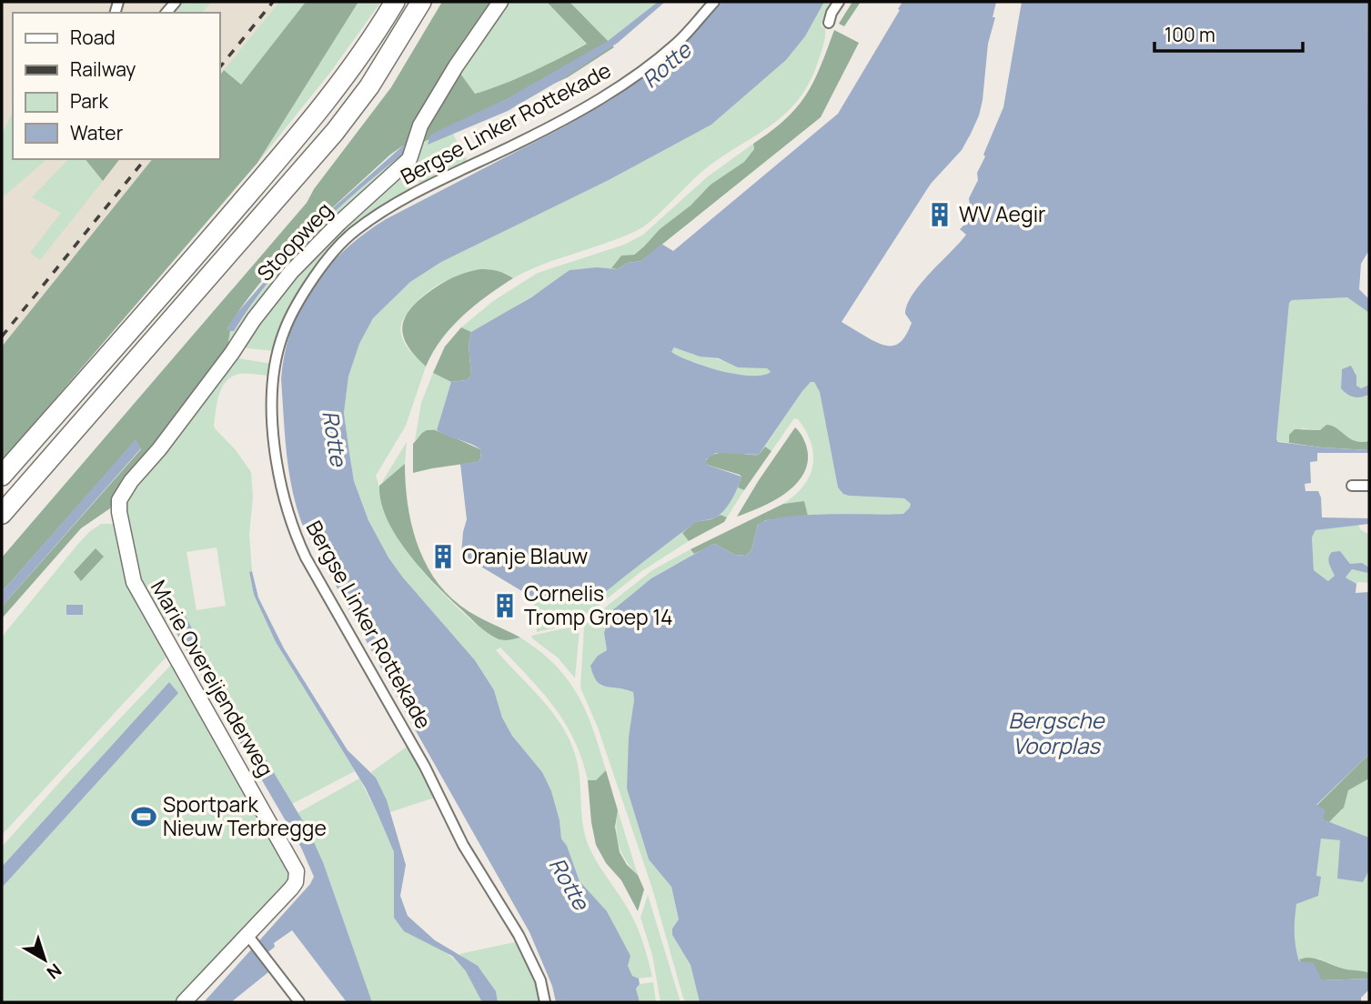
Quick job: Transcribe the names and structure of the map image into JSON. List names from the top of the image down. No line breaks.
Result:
{"streets":{"street":["Bergse Linker Rottekade","Stoopweg","Marie Overeijenderweg"]},"crossings":[["Stoopweg","Marie Overeijenderweg"]],"water":["Rotte","Bergsche Voorplas"],"places":{"building":["WV Aegir","Oranje Blauw","Cornelis Tromp Groep 14"],"sports":["Sportpark Nieuw Terbregge"]},"legend":["Road","Railway","Park","Water"],"scale_bar":"100 m","north":"bottom right"}
